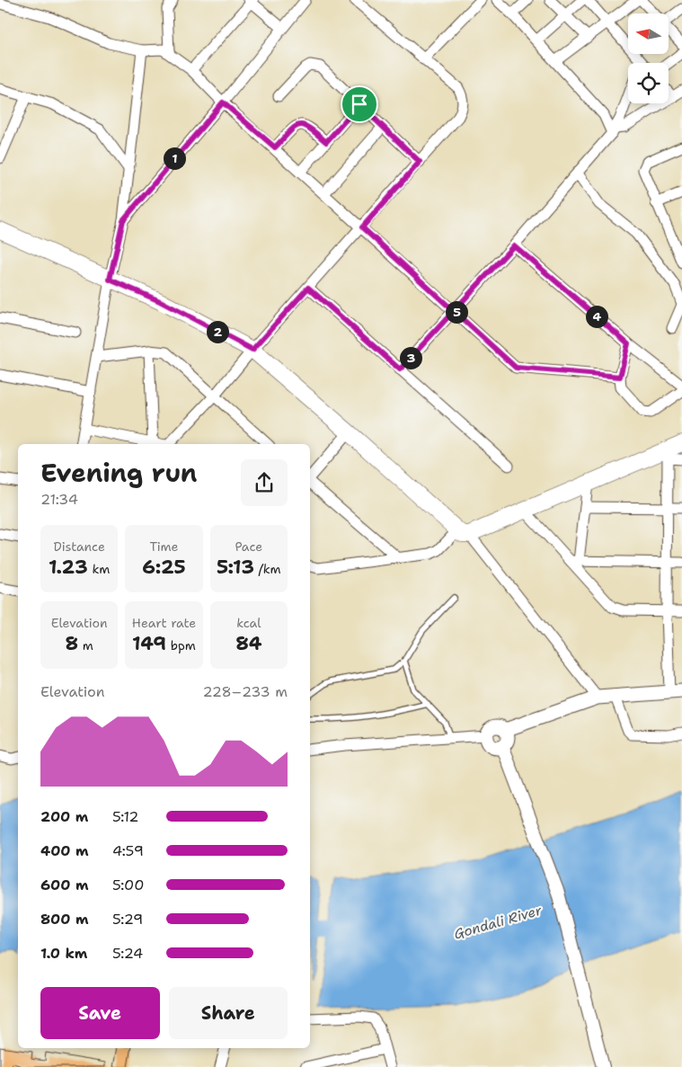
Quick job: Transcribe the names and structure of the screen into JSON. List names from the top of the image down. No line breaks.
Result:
{"water":["Gondali River"],"north":"left","page":{"pins":["1","5","4","2","3"],"heading":["Evening run","21:34"],"stats":[["Distance","1.23 km"],["Time","6:25"],["Pace","5:13 /km"],["Elevation","8 m"],["Heart rate","149 bpm"],["kcal","84"]],"chart":["Elevation","228–233 m"],"list":[{"name":"200 m","note":"5:12"},{"name":"400 m","note":"4:59"},{"name":"600 m","note":"5:00"},{"name":"800 m","note":"5:29"},{"name":"1.0 km","note":"5:24"}],"buttons":["Save","Share"]}}
